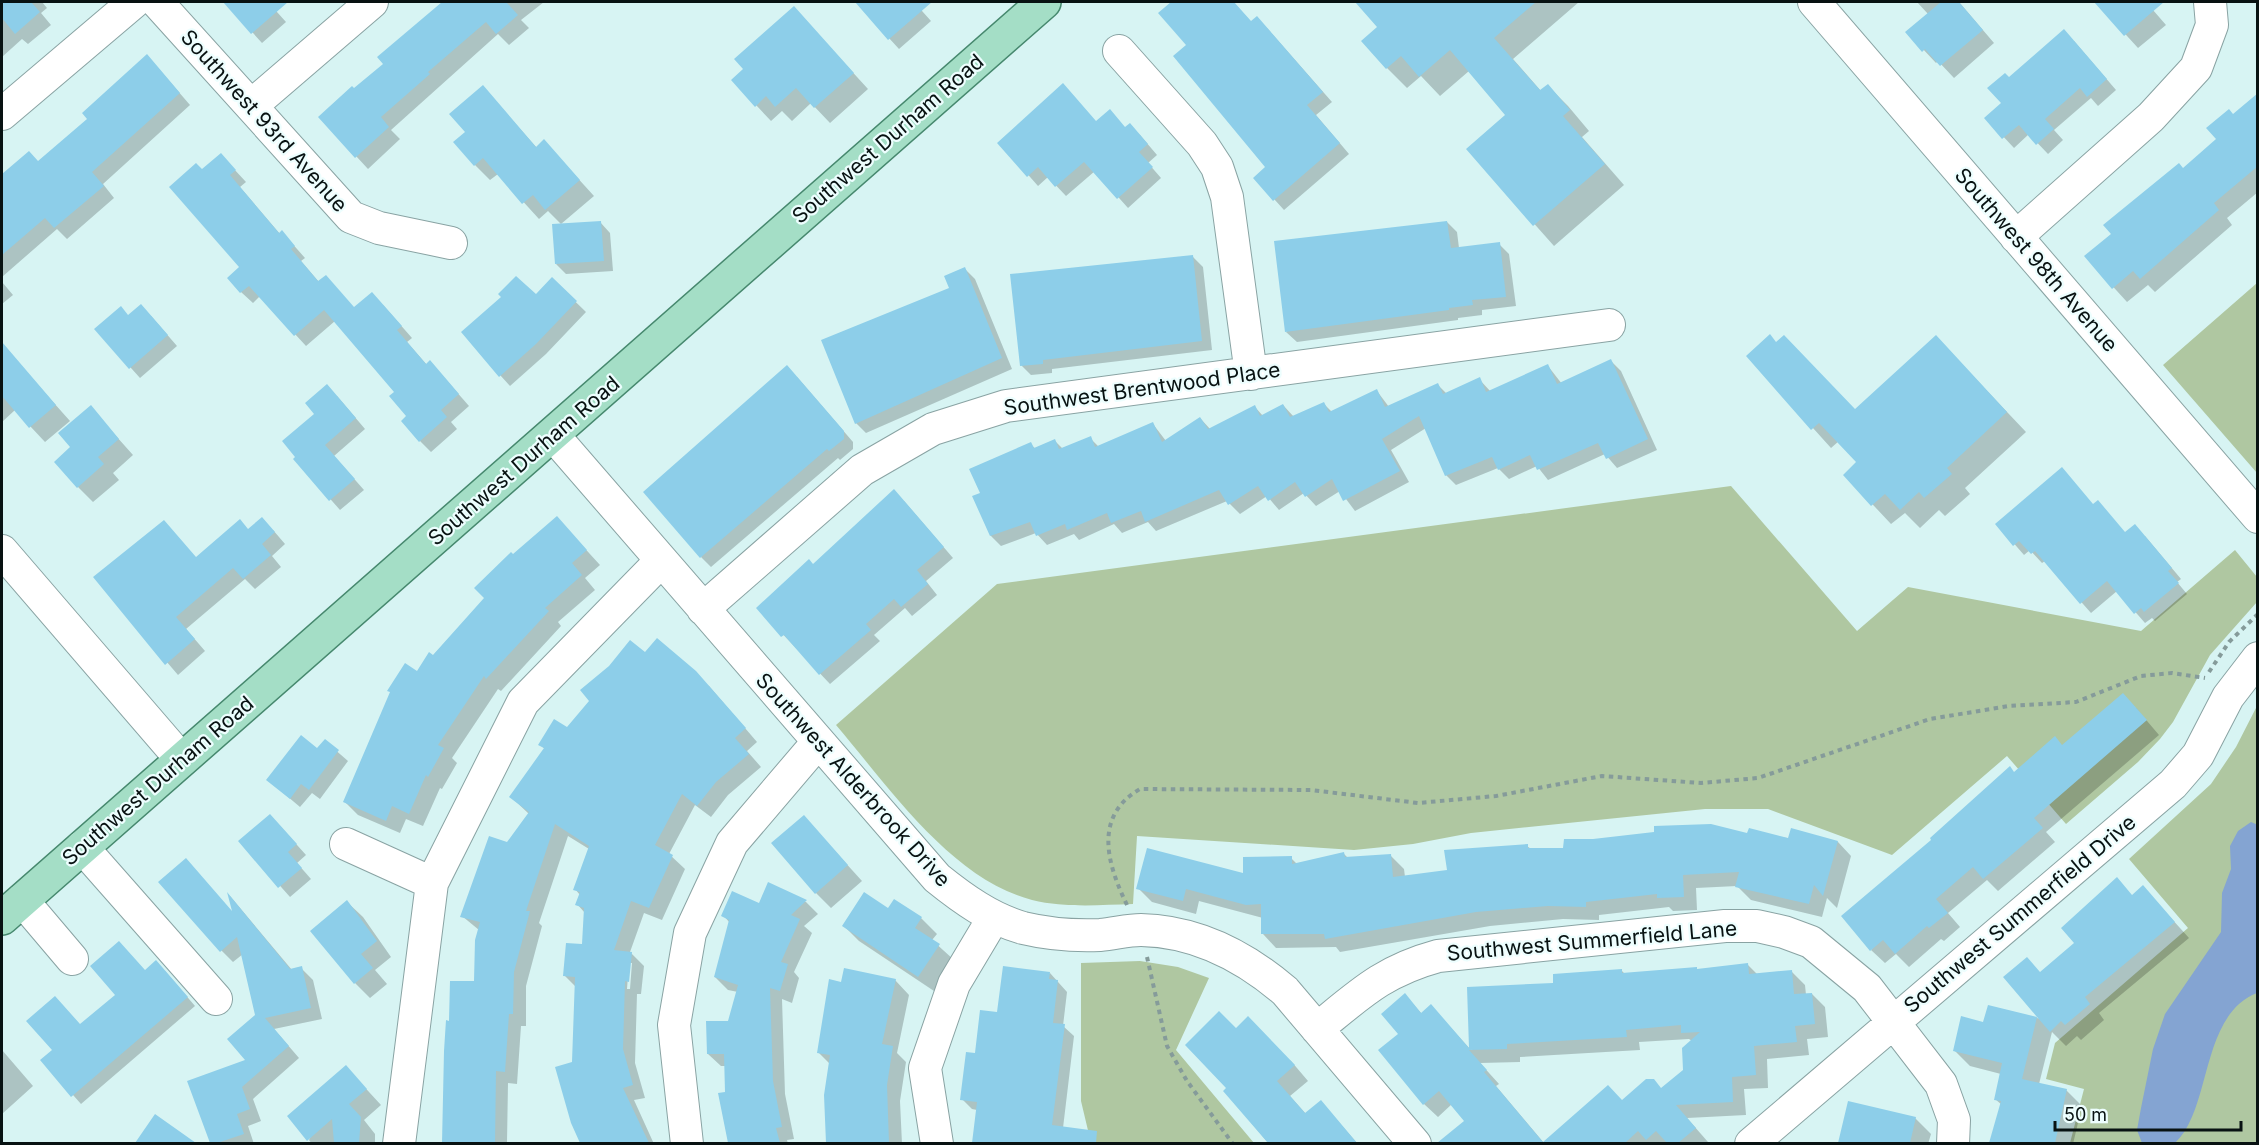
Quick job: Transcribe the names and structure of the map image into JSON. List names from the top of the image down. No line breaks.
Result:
{"streets":{"main road":["Southwest Durham Road"],"street":["Southwest 93rd Avenue","Southwest 98th Avenue","Southwest Brentwood Place","Southwest Alderbrook Drive","Southwest Summerfield Drive","Southwest Summerfield Lane"]},"crossings":[["Southwest Durham Road","Southwest Alderbrook Drive"],["Southwest Brentwood Place","Southwest Alderbrook Drive"],["Southwest Alderbrook Drive","Southwest Summerfield Lane"],["Southwest Summerfield Drive","Southwest Summerfield Lane"]],"scale_bar":"50 m"}
